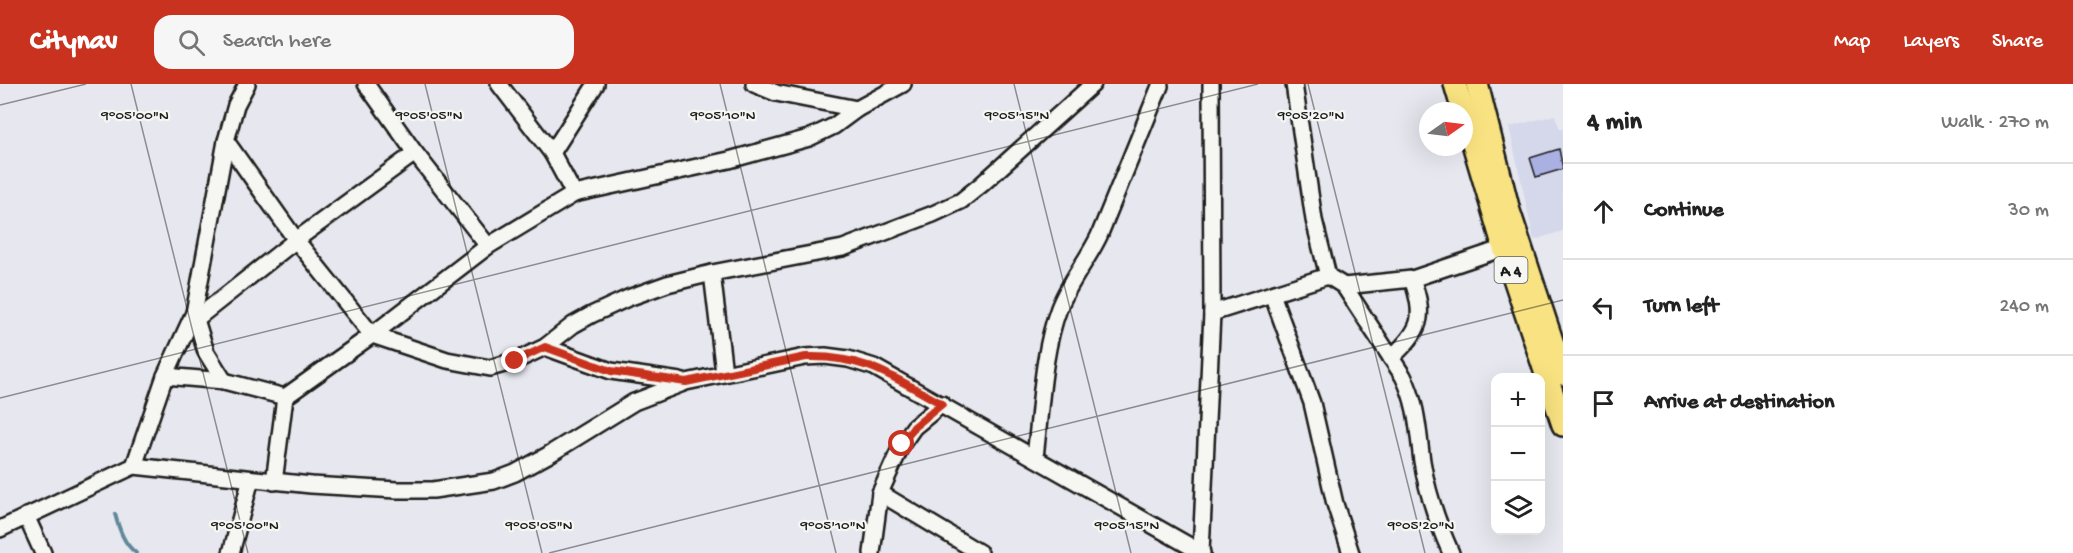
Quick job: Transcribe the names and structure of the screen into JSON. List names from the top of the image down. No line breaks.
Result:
{"streets":{"highway":["A 4"]},"north":"right","page":{"header":"Citynav","search":"Search here","nav":["Map","Layers","Share"],"heading":["4 min","Walk · 270 m"],"list":[["Continue","30 m"],["Turn left","240 m"],"Arrive at destination"],"map_buttons":["+","−"]},"coordinates":["9°05'00\"N","9°05'05\"N","9°05'10\"N","9°05'15\"N","9°05'20\"N"]}
